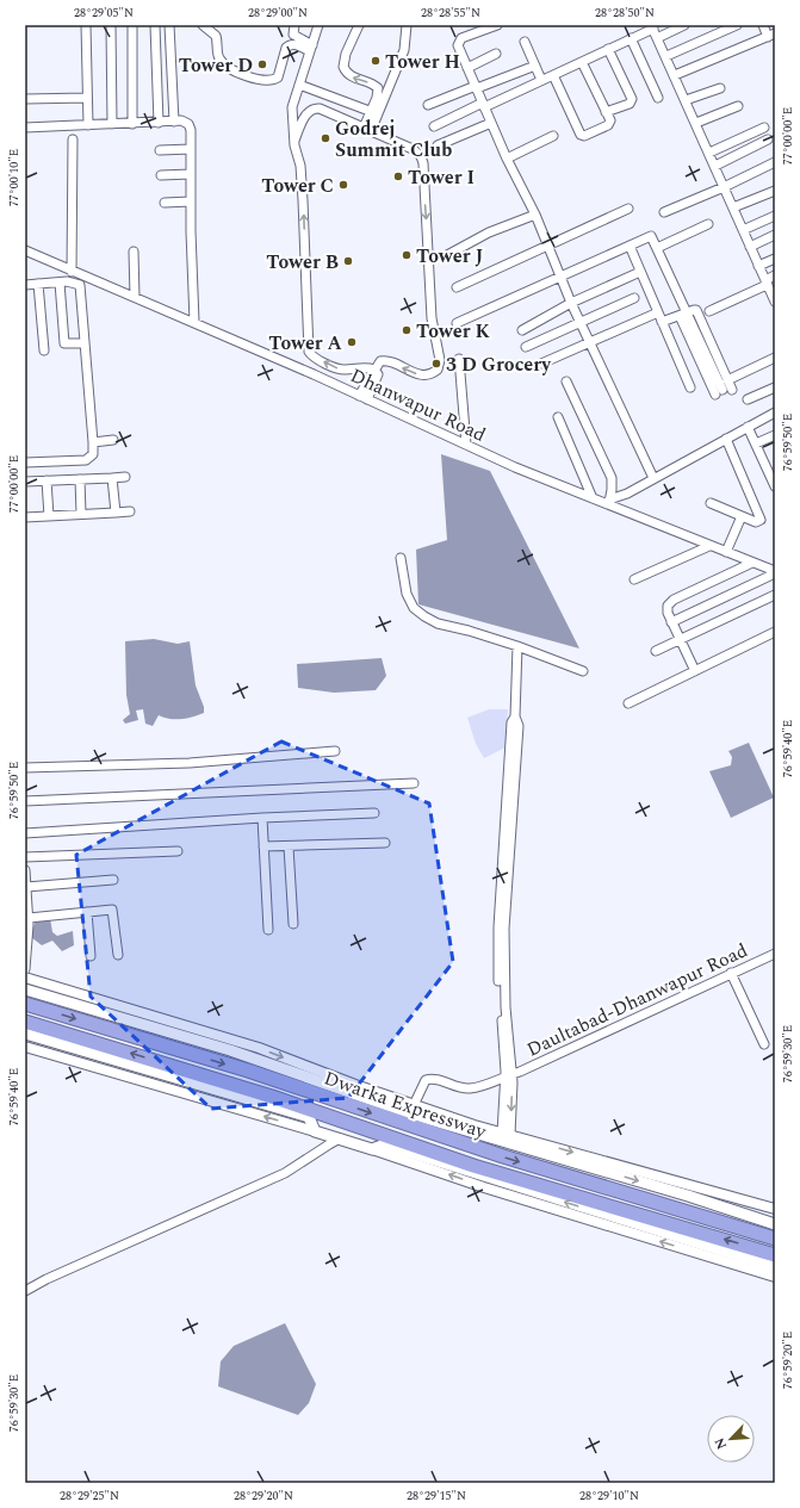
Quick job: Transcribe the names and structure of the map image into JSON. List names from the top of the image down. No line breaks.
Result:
{"streets":{"highway":["Dwarka Expressway"],"street":["Dhanwapur Road","Daultabad-Dhanwapur Road"]},"places":["Tower H","Tower D","Godrej Summit Club","Tower I","Tower C","Tower J","Tower B","Tower K","Tower A","3 D Grocery"],"north":"bottom left","coordinates":["28°29'05\"N","28°29'00\"N","28°28'55\"N","28°28'50\"N","77°00'00\"E","77°00'10\"E","76°59'50\"E","76°59'40\"E","76°59'30\"E","76°59'20\"E","28°29'25\"N","28°29'20\"N","28°29'15\"N","28°29'10\"N"]}
